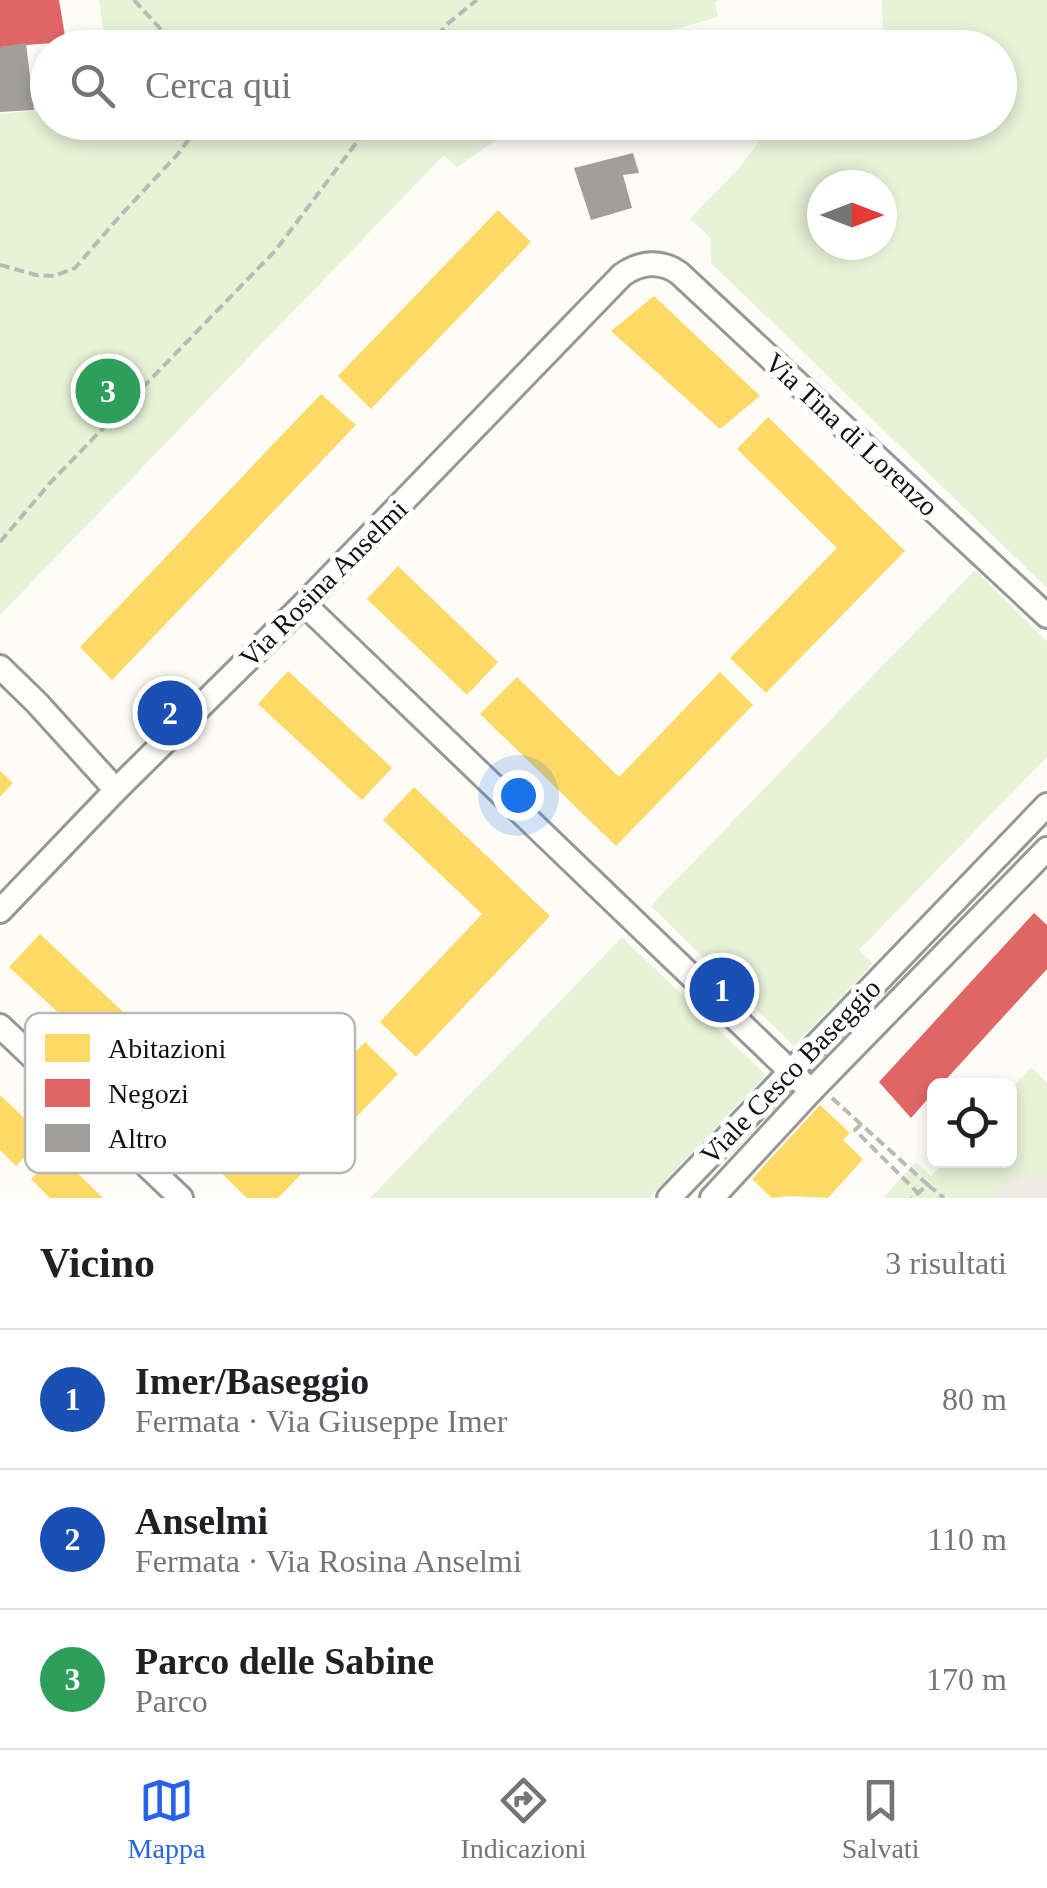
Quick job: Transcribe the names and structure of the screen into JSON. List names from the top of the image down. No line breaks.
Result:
{"streets":{"street":["Via Tina di Lorenzo","Via Rosina Anselmi","Viale Cesco Baseggio"]},"crossings":[["Via Tina di Lorenzo","Via Rosina Anselmi"]],"legend":["Abitazioni","Negozi","Altro"],"north":"right","page":{"search":"Cerca qui","pins":["3","2","1"],"heading":["Vicino","3 risultati"],"list":[{"mark":"1","name":"Imer/Baseggio","note":"Fermata · Via Giuseppe Imer","value":"80 m"},{"mark":"2","name":"Anselmi","note":"Fermata · Via Rosina Anselmi","value":"110 m"},{"mark":"3","name":"Parco delle Sabine","note":"Parco","value":"170 m"}],"nav":["Mappa","Indicazioni","Salvati"]}}
